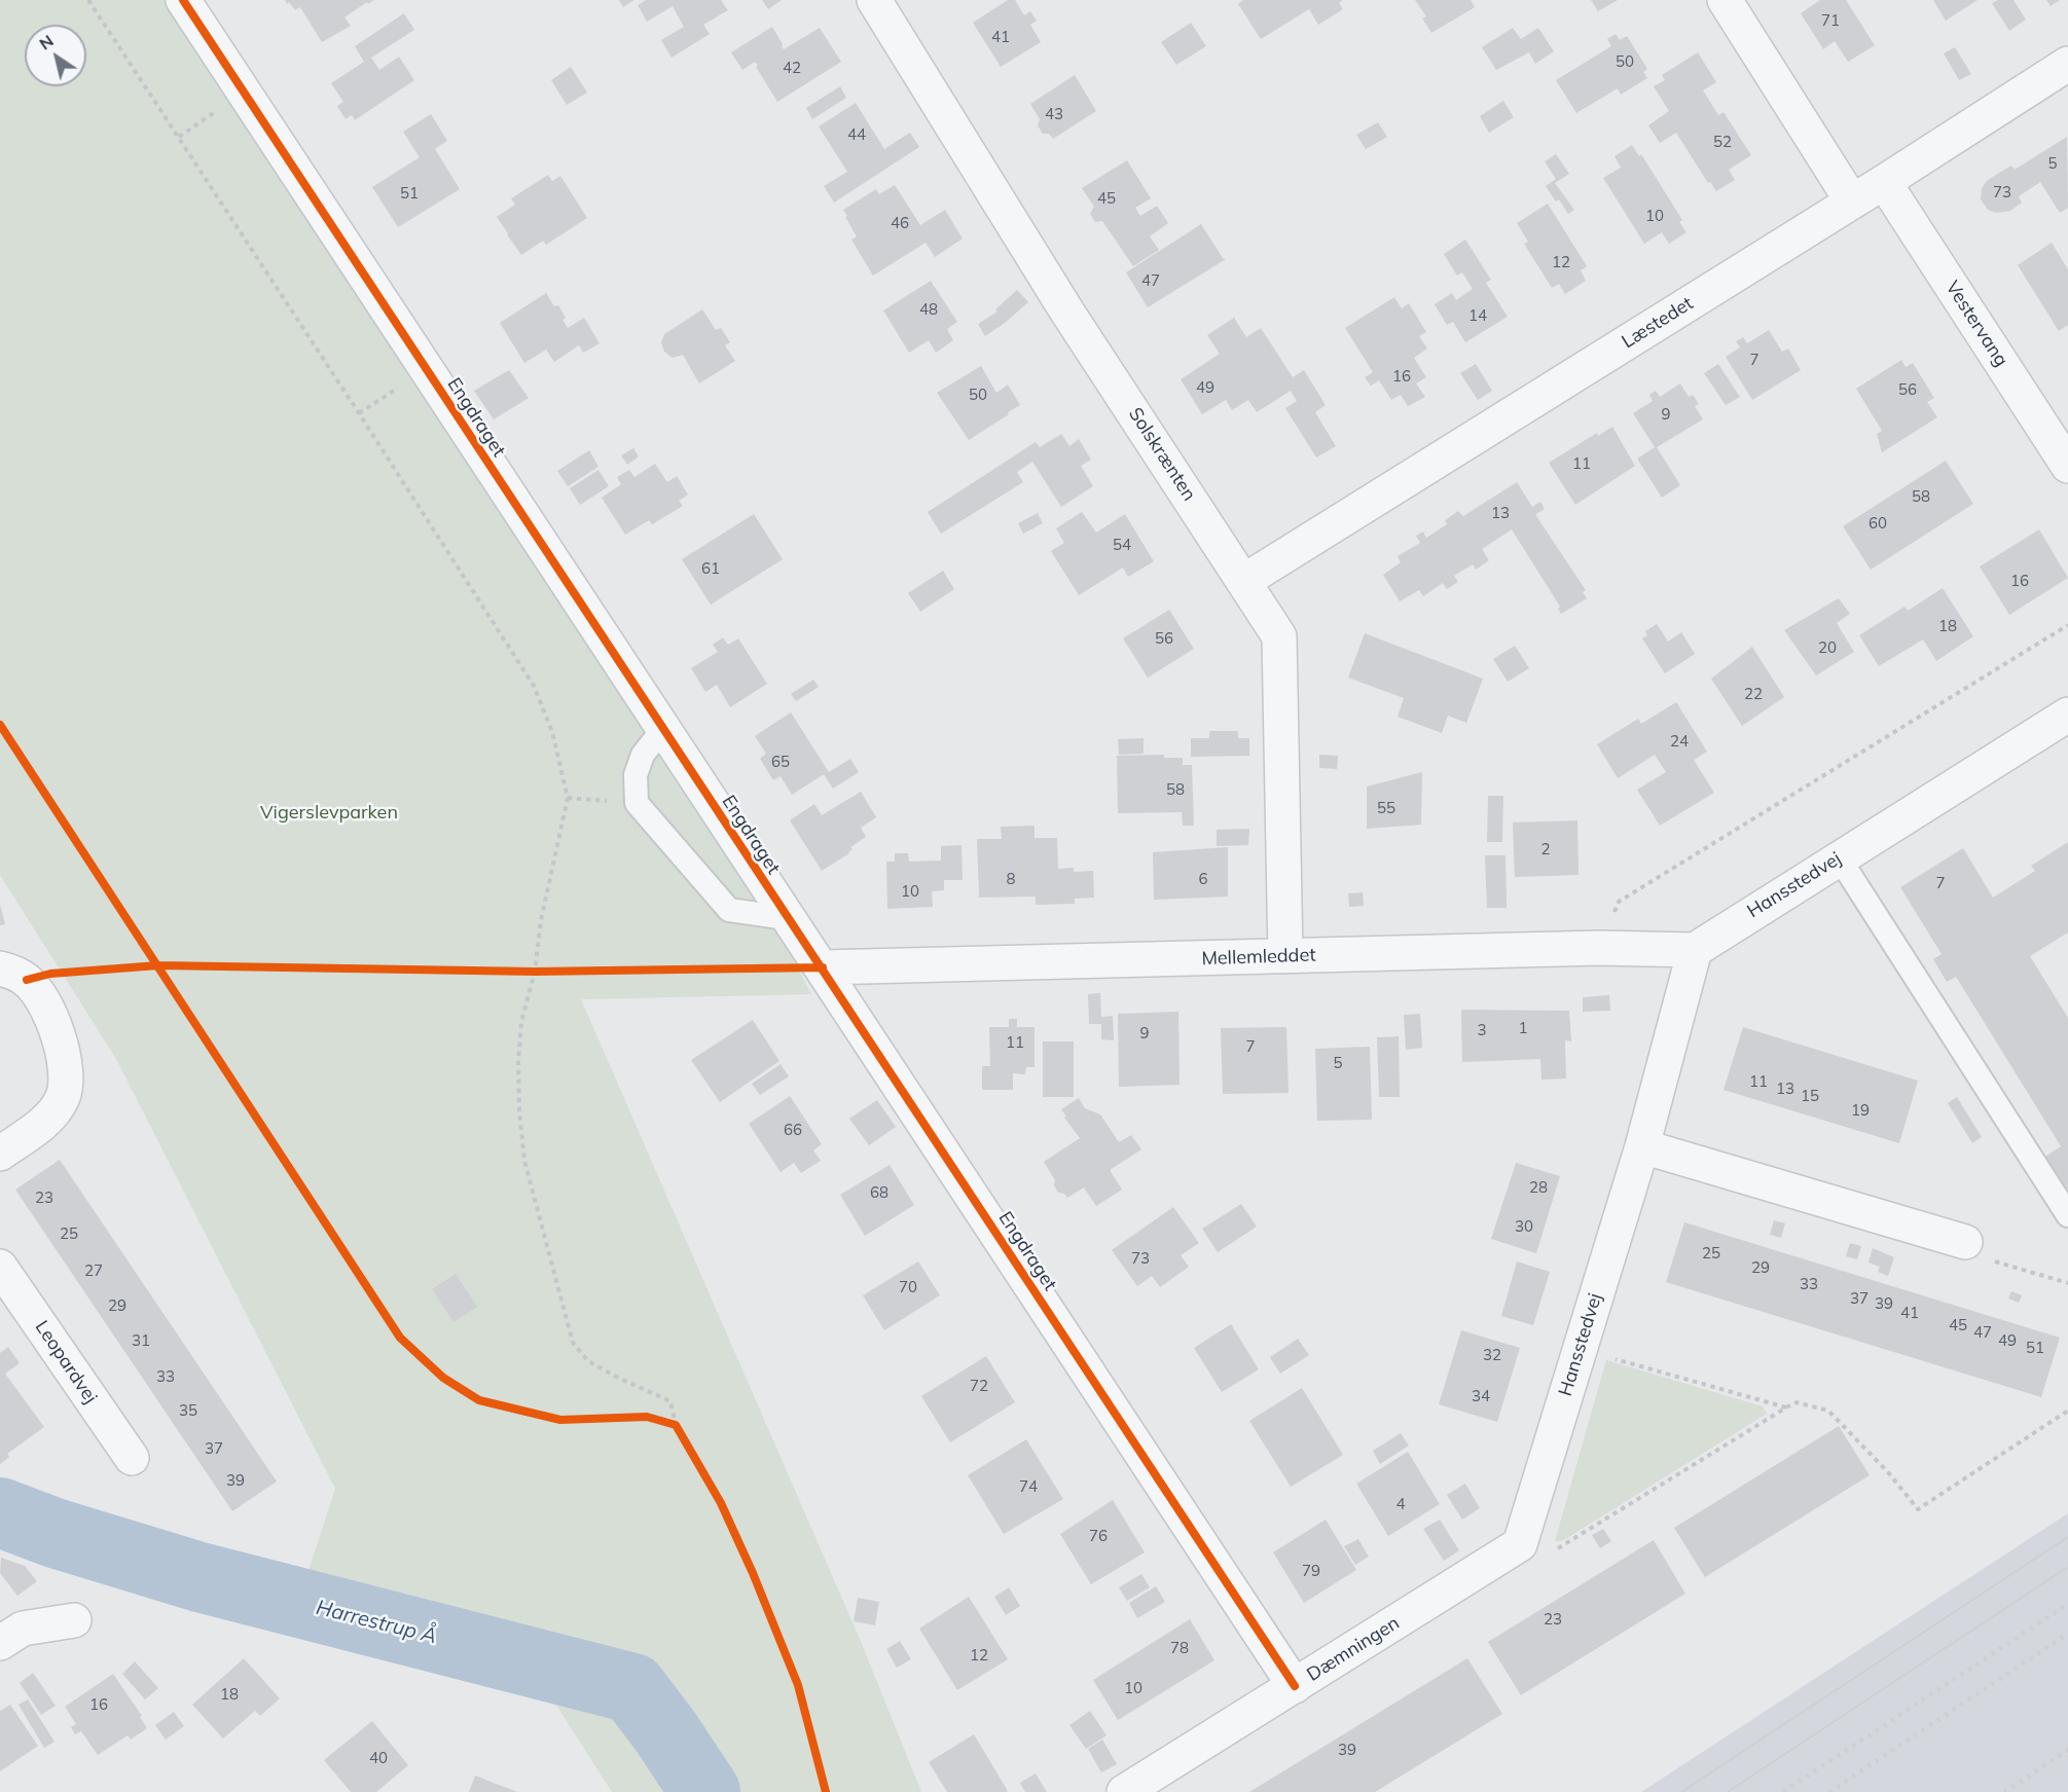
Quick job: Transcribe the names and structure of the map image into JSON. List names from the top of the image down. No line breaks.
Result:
{"streets":{"street":["Læstedet","Vestervang","Engdraget","Solskrænten","Hansstedvej","Mellemleddet","Leopardvej","Dæmningen"]},"crossings":[["Læstedet","Vestervang"],["Læstedet","Solskrænten"],["Engdraget","Mellemleddet"],["Engdraget","Dæmningen"],["Solskrænten","Mellemleddet"],["Hansstedvej","Mellemleddet"],["Hansstedvej","Dæmningen"]],"water":["Harrestrup Å"],"parks":["Vigerslevparken"],"house_numbers":["71","41","50","42","43","44","52","5","73","51","45","10","46","12","47","48","14","7","16","49","56","50","9","11","58","13","60","54","61","16","18","56","20","22","24","65","58","55","2","8","6","7","10","1","3","9","11","7","5","11","13","15","19","66","28","68","23","30","25","25","73","29","27","33","70","37","39","29","41","45","47","31","49","51","32","33","72","34","35","37","39","74","4","76","79","23","78","12","10","18","16","39","40"],"north":"top left"}
